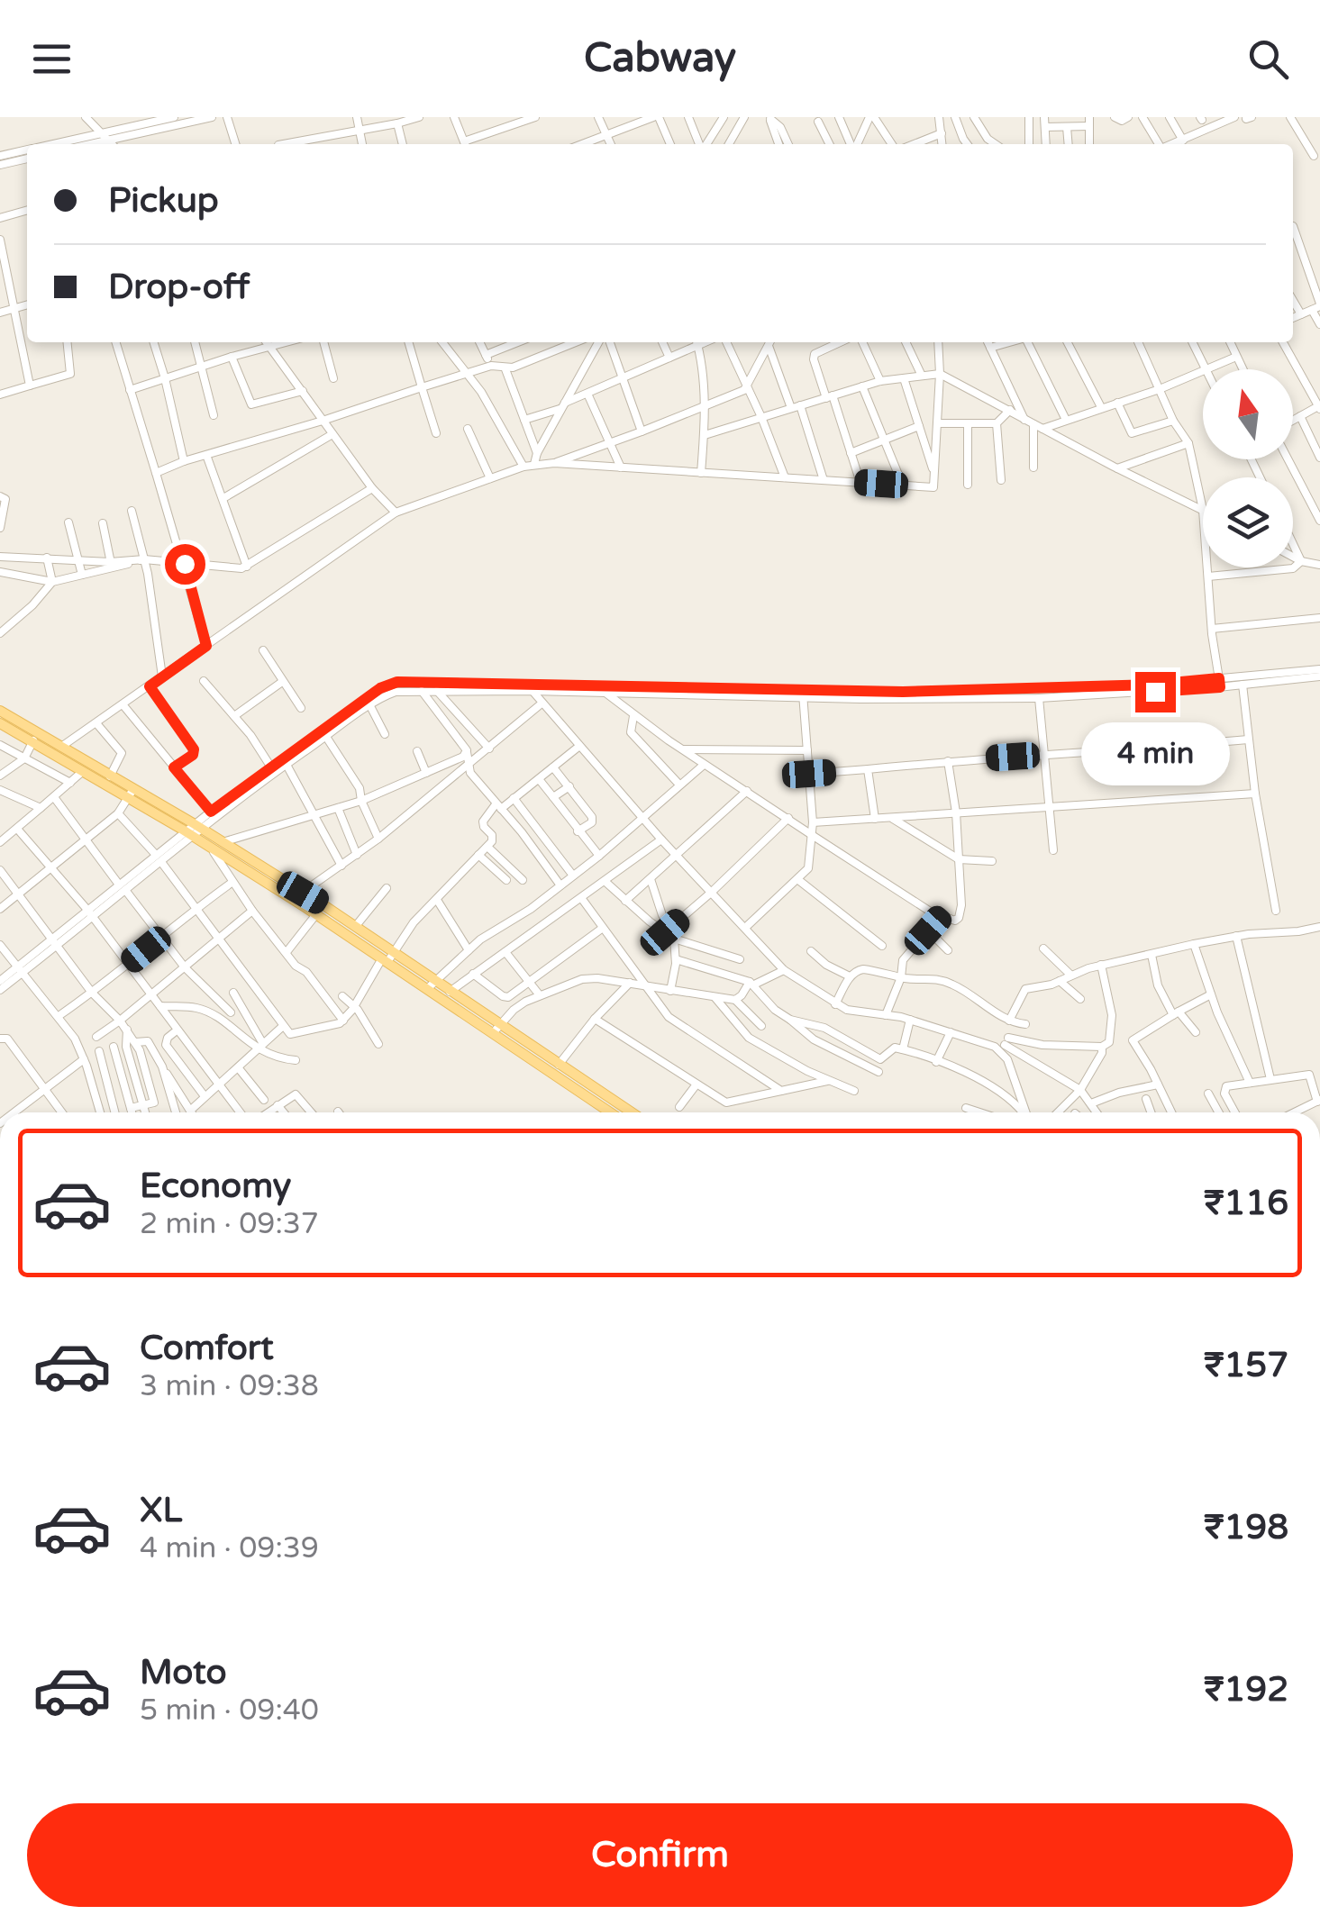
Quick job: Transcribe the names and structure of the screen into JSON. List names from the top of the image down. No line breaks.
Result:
{"north":"top","page":{"header":"Cabway","banner":["Pickup","Drop-off"],"bubble":"4 min","list":[{"name":"Economy","note":"2 min · 09:37","value":"₹116"},{"name":"Comfort","note":"3 min · 09:38","value":"₹157"},{"name":"XL","note":"4 min · 09:39","value":"₹198"},{"name":"Moto","note":"5 min · 09:40","value":"₹192"}],"buttons":"Confirm"}}
